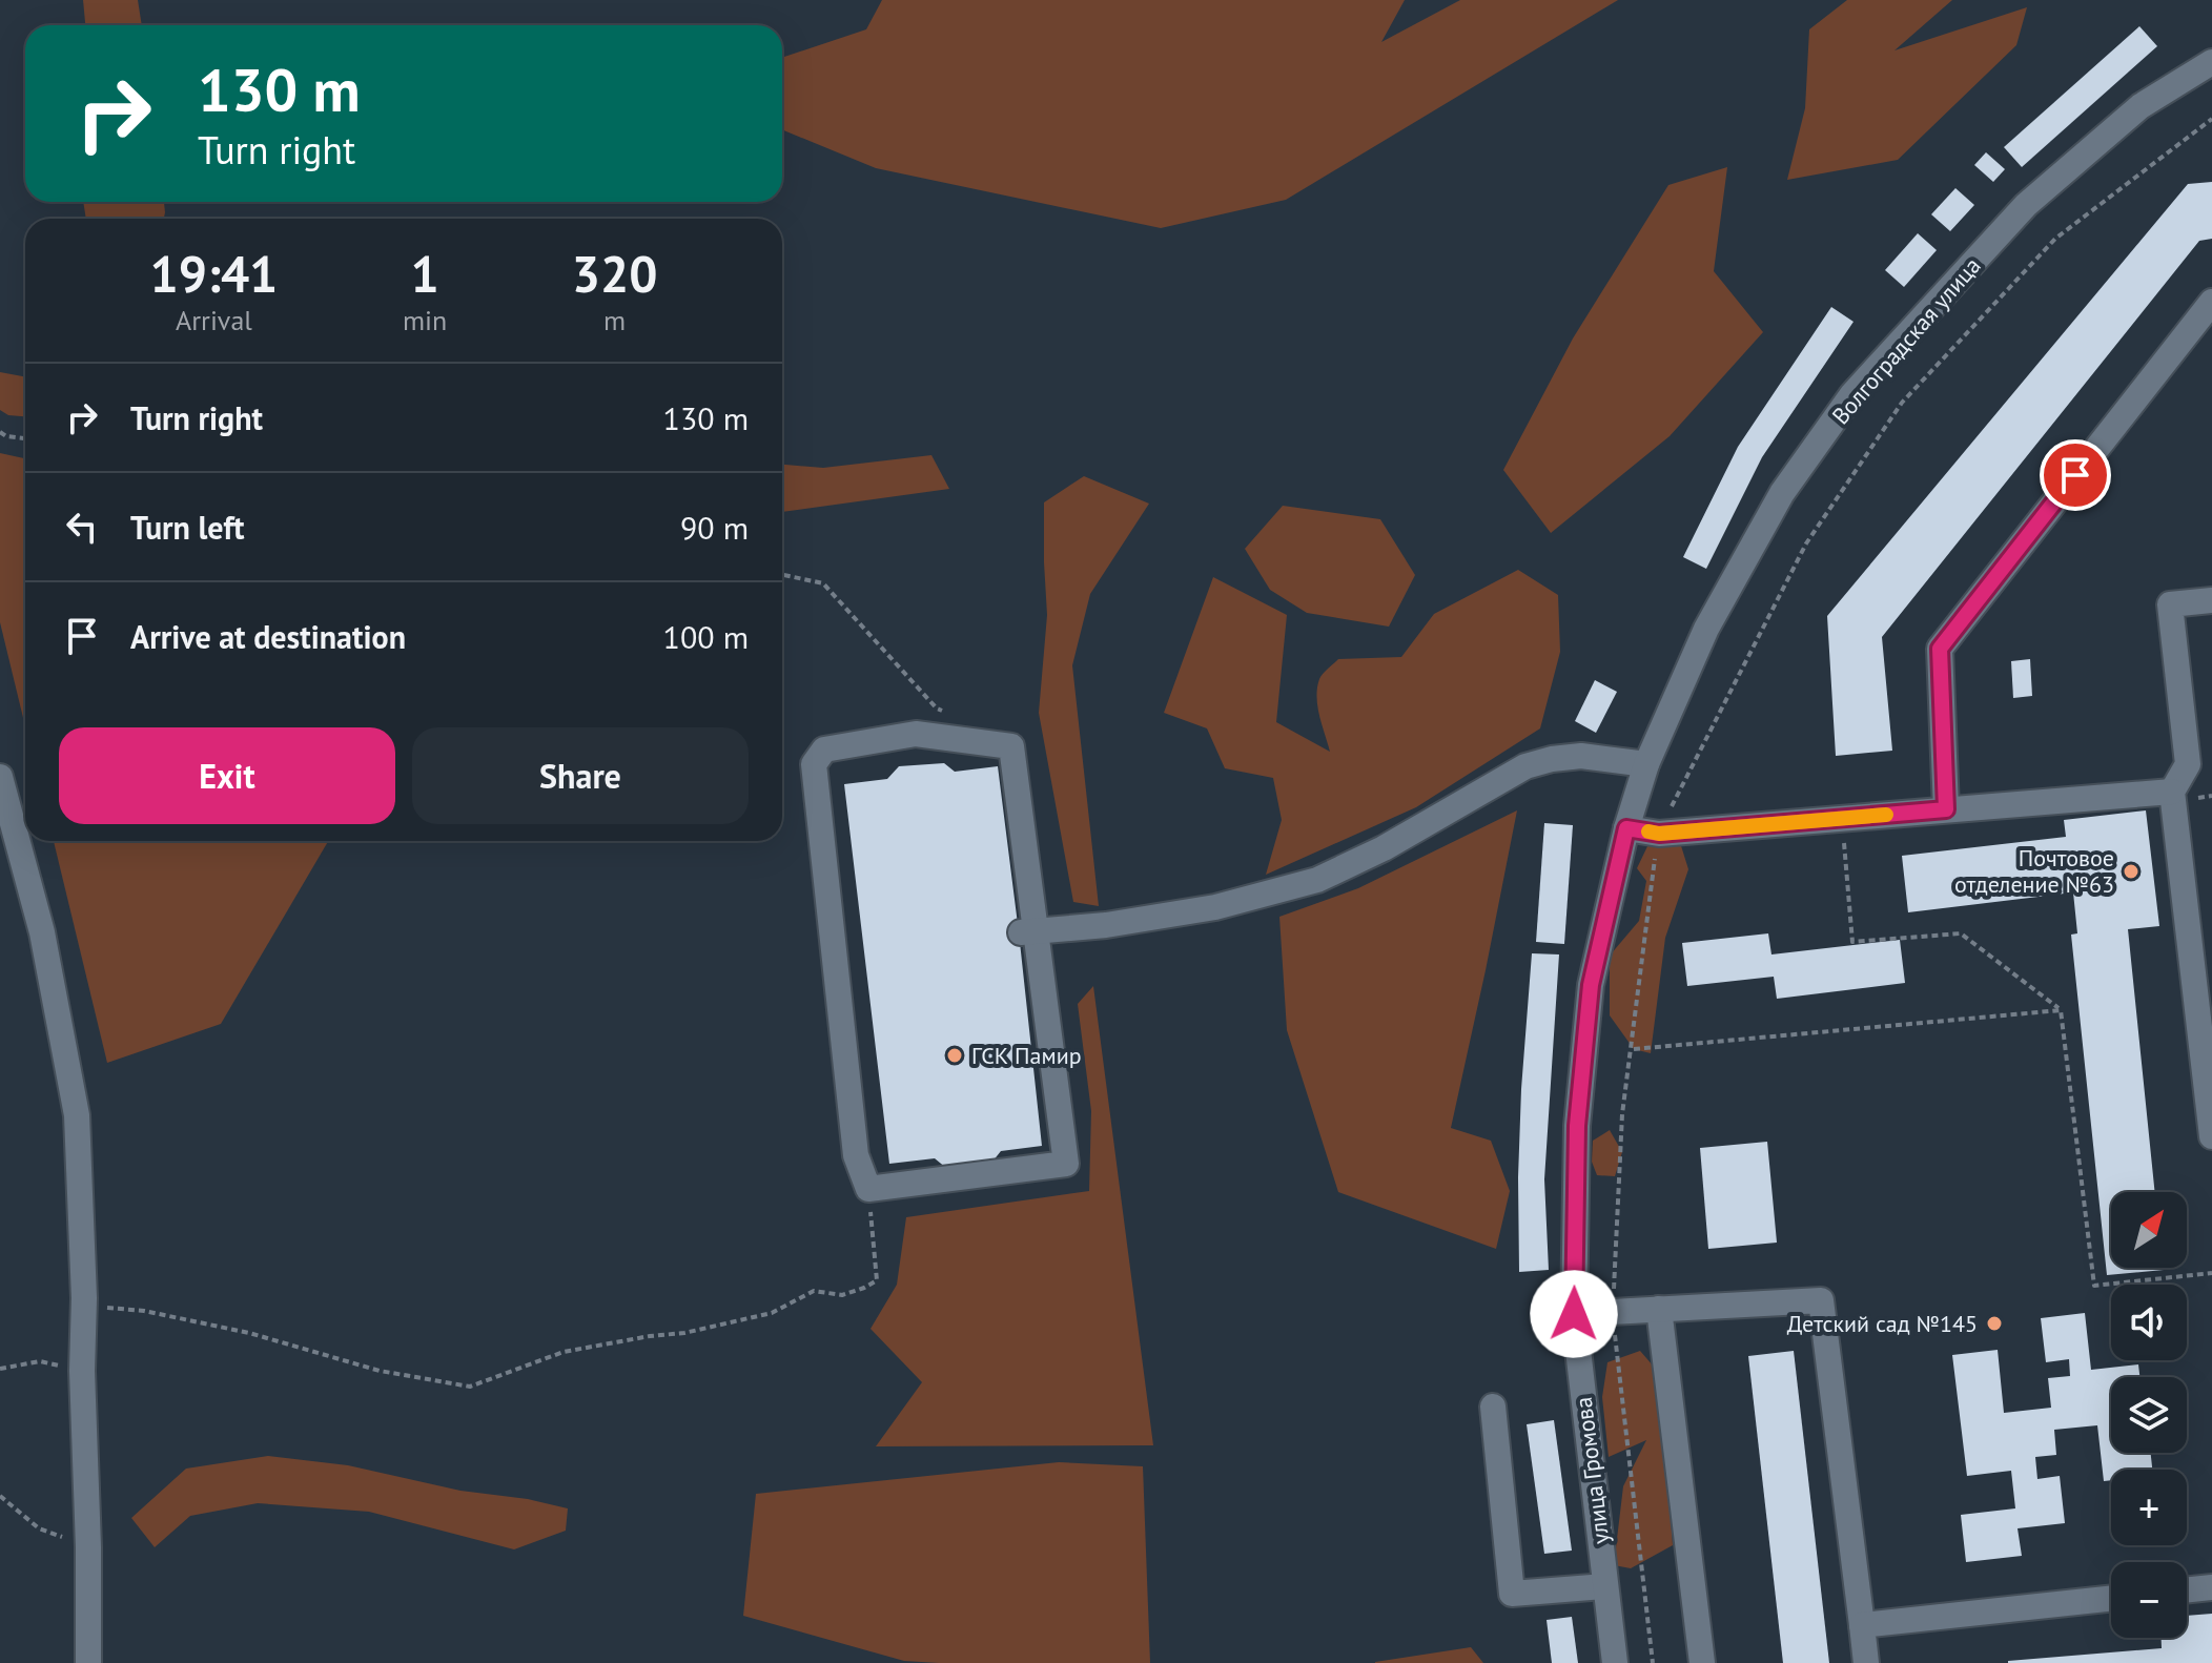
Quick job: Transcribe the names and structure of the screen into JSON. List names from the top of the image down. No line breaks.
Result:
{"streets":{"street":["Волгоградская улица","улица Громова"]},"crossings":[["Волгоградская улица","улица Громова"]],"places":["Почтовое отделение №63","ГСК Памир","Детский сад №145"],"north":"top right","page":{"turn":["130 m","Turn right"],"eta":["19:41","Arrival","1","min","320","m"],"list":[{"name":"Turn right","value":"130 m"},{"name":"Turn left","value":"90 m"},{"name":"Arrive at destination","value":"100 m"}],"buttons":["Exit","Share"],"map_buttons":["+","−"]}}
